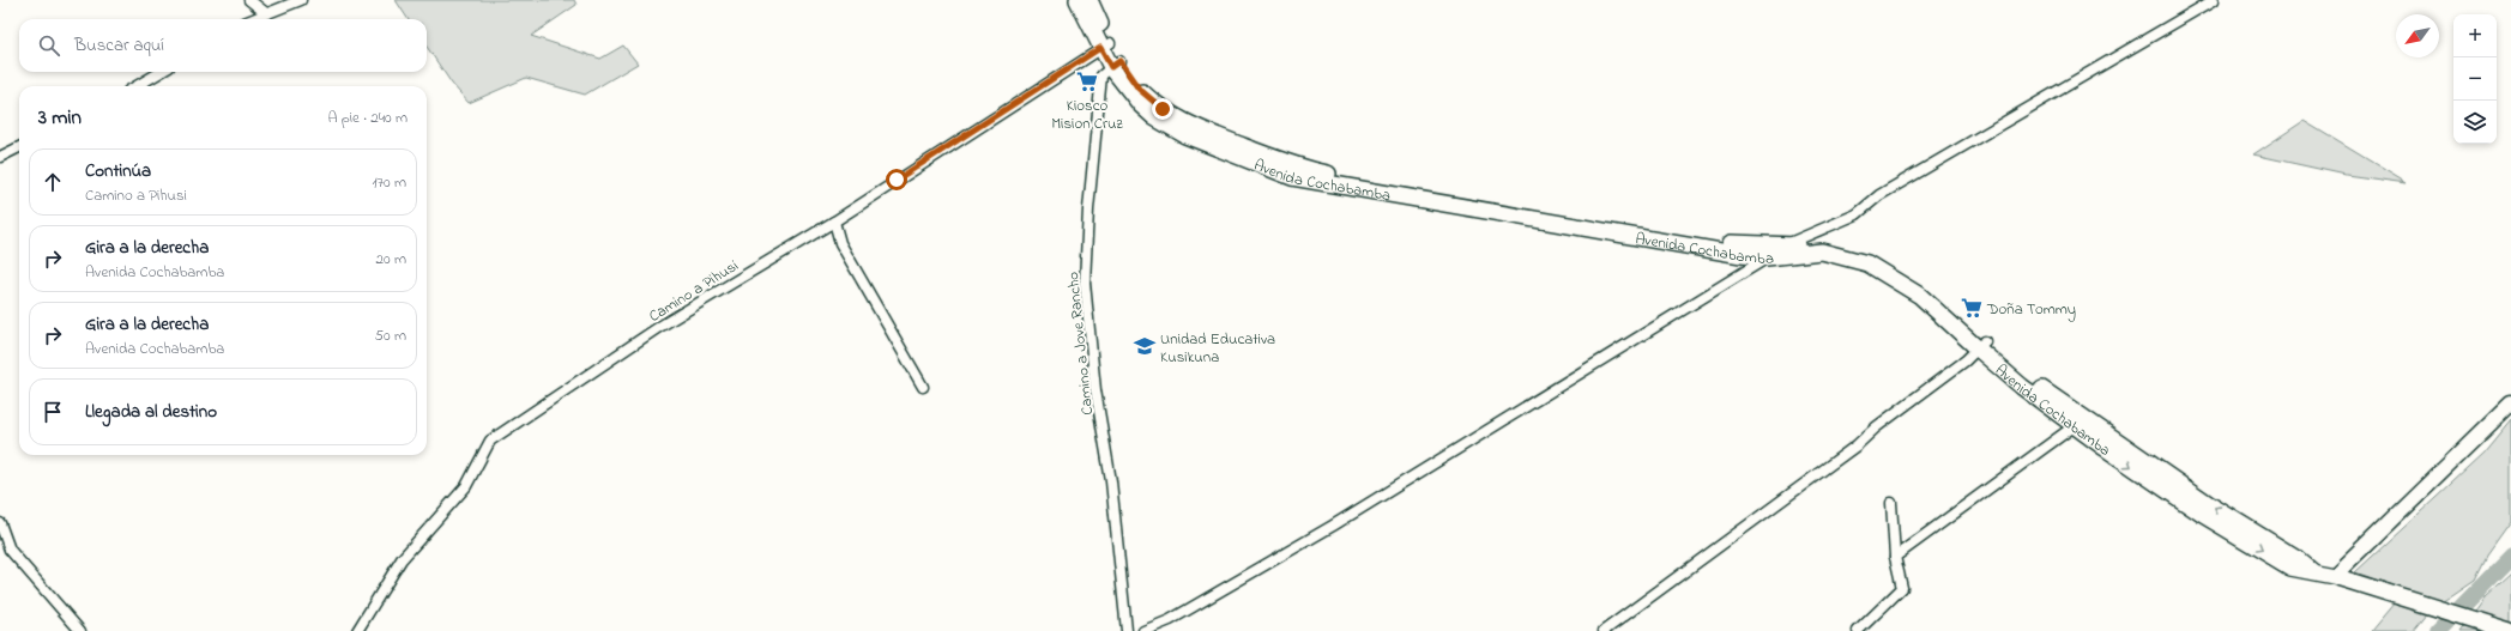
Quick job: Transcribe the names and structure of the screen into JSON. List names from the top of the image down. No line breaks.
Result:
{"streets":{"main road":["Avenida Cochabamba"],"street":["Camino a Pihusi","Camino a Jove Rancho"]},"crossings":[["Avenida Cochabamba","Camino a Pihusi"],["Avenida Cochabamba","Camino a Jove Rancho"]],"places":{"supermarket":["Kiosco Mision Cruz","Doña Tommy"],"school or university":["Unidad Educativa Kusikuna"]},"north":"bottom left","page":{"map_buttons":["+","−"],"search":"Buscar aquí","heading":["3 min","A pie · 240 m"],"list":[["Continúa","Camino a Pihusi","170 m"],["Gira a la derecha","Avenida Cochabamba","20 m"],["Gira a la derecha","Avenida Cochabamba","50 m"],"Llegada al destino"]}}
